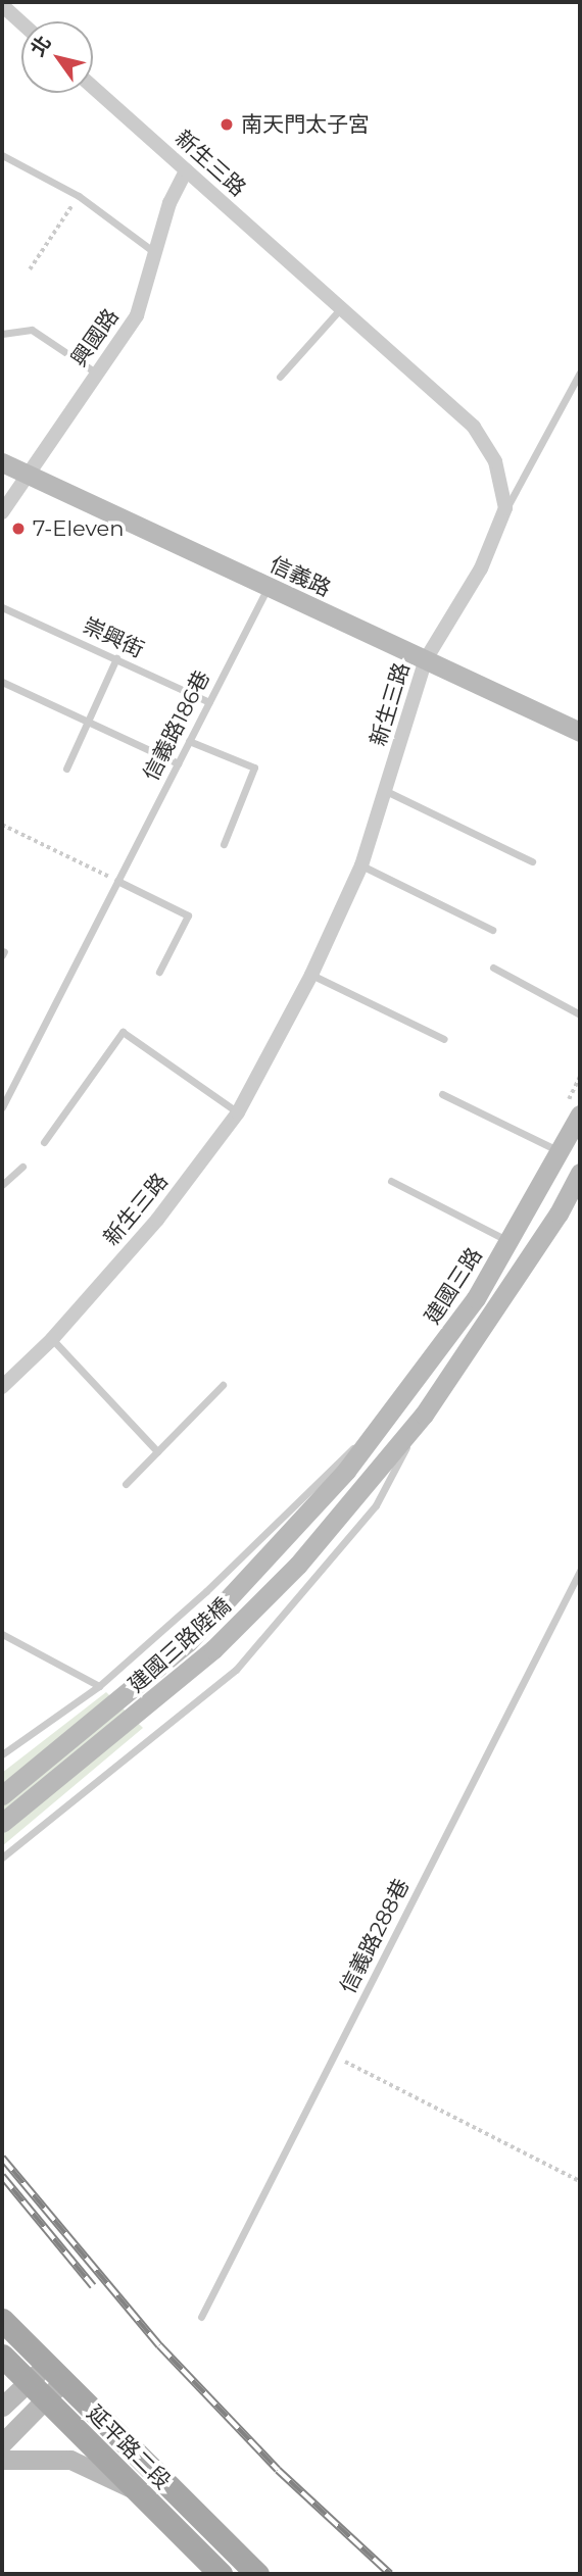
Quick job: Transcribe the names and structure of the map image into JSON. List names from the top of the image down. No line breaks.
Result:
{"streets":{"main road":["延平路二段"],"street":["新生三路","興國路","信義路","建國三路","建國三路陸橋"],"lane":["崇興街","信義路186巷","信義路288巷"]},"crossings":[["新生三路","興國路"],["新生三路","信義路"],["興國路","信義路"],["信義路","信義路186巷"],["崇興街","信義路186巷"],["建國三路","建國三路陸橋"]],"places":["南天門太子宮","7-Eleven"],"north":"top left"}
